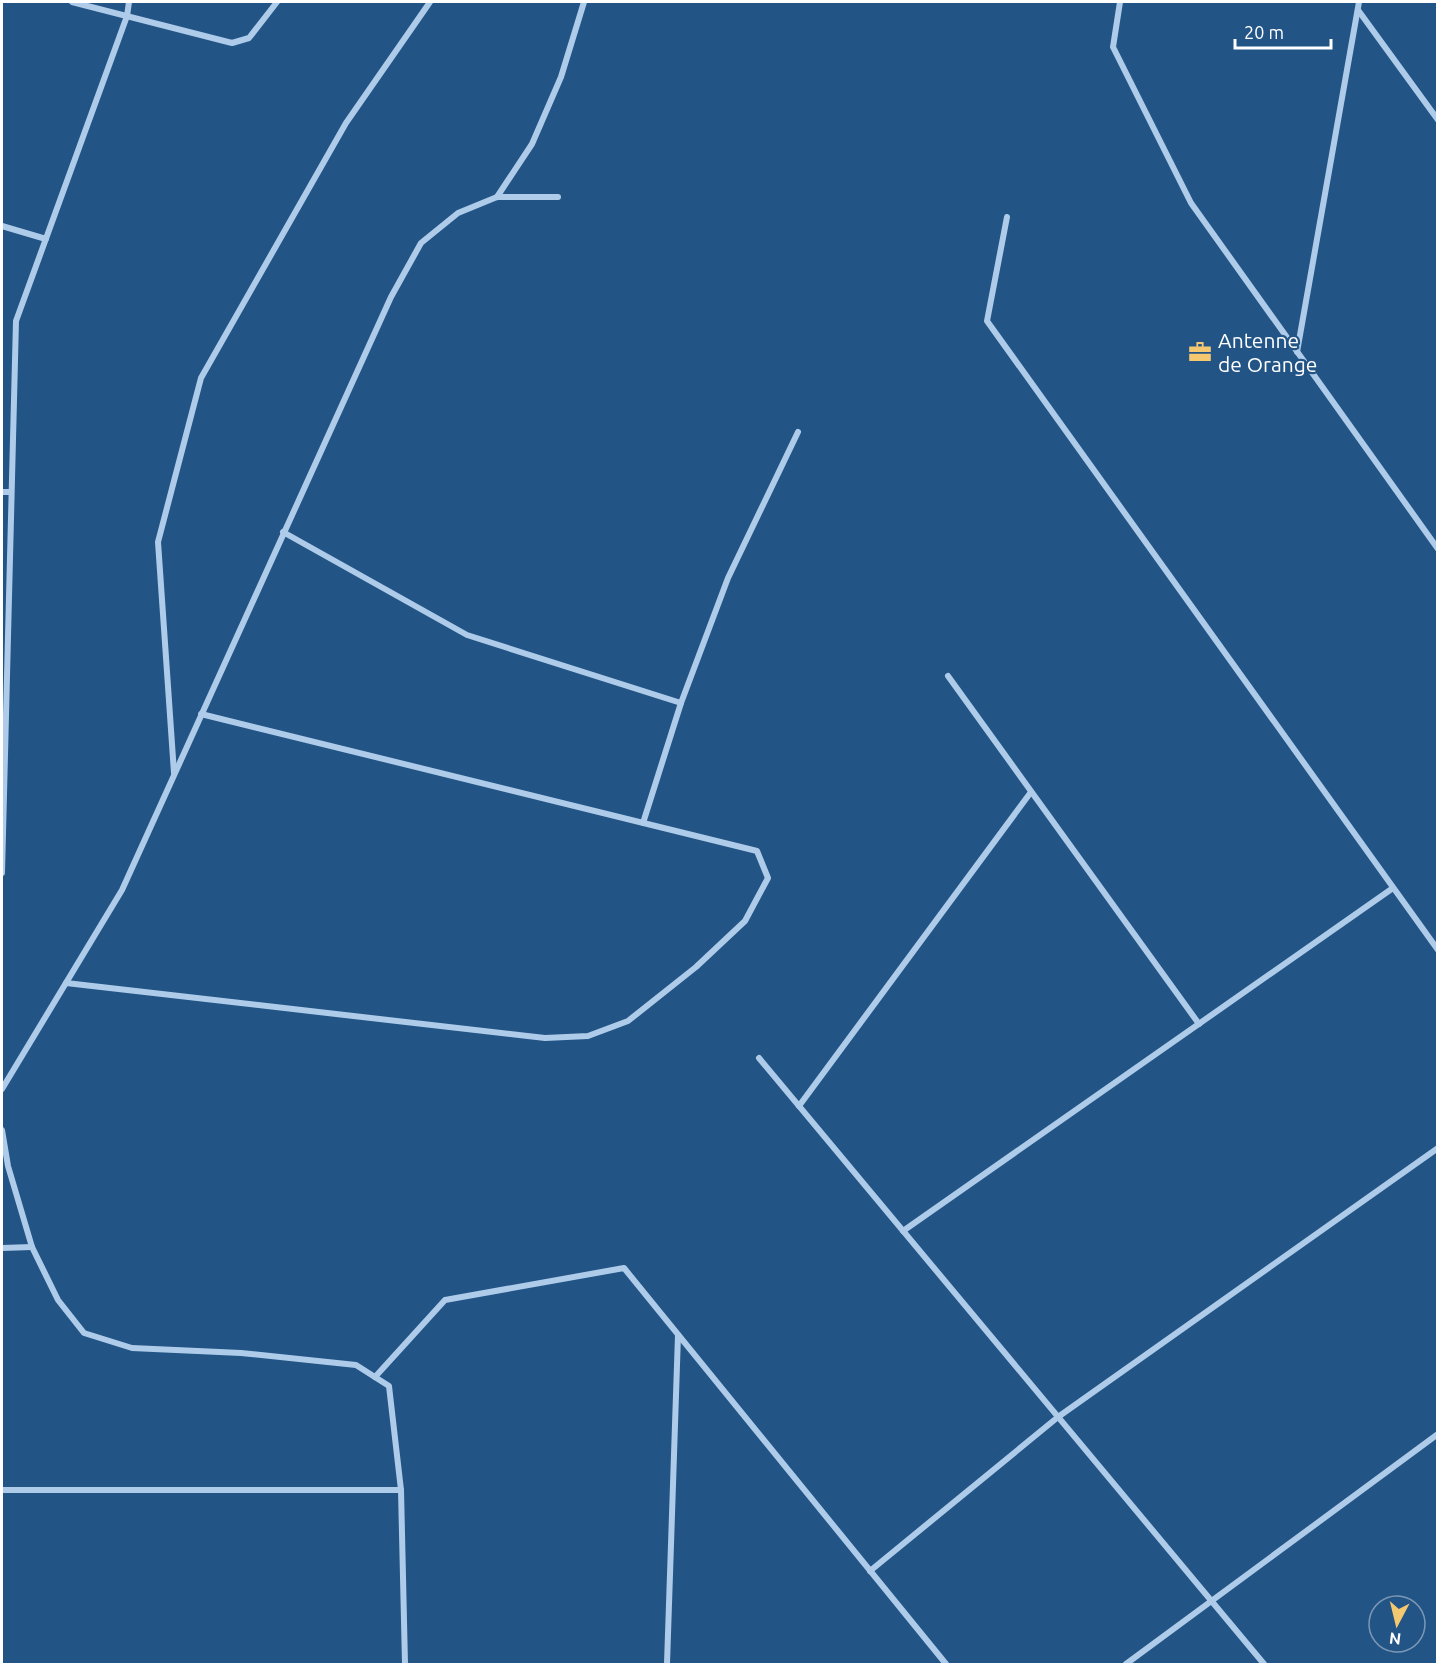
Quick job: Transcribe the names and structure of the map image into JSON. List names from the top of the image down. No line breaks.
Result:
{"places":{"office":["Antenne de Orange"]},"scale_bar":"20 m","north":"bottom"}
